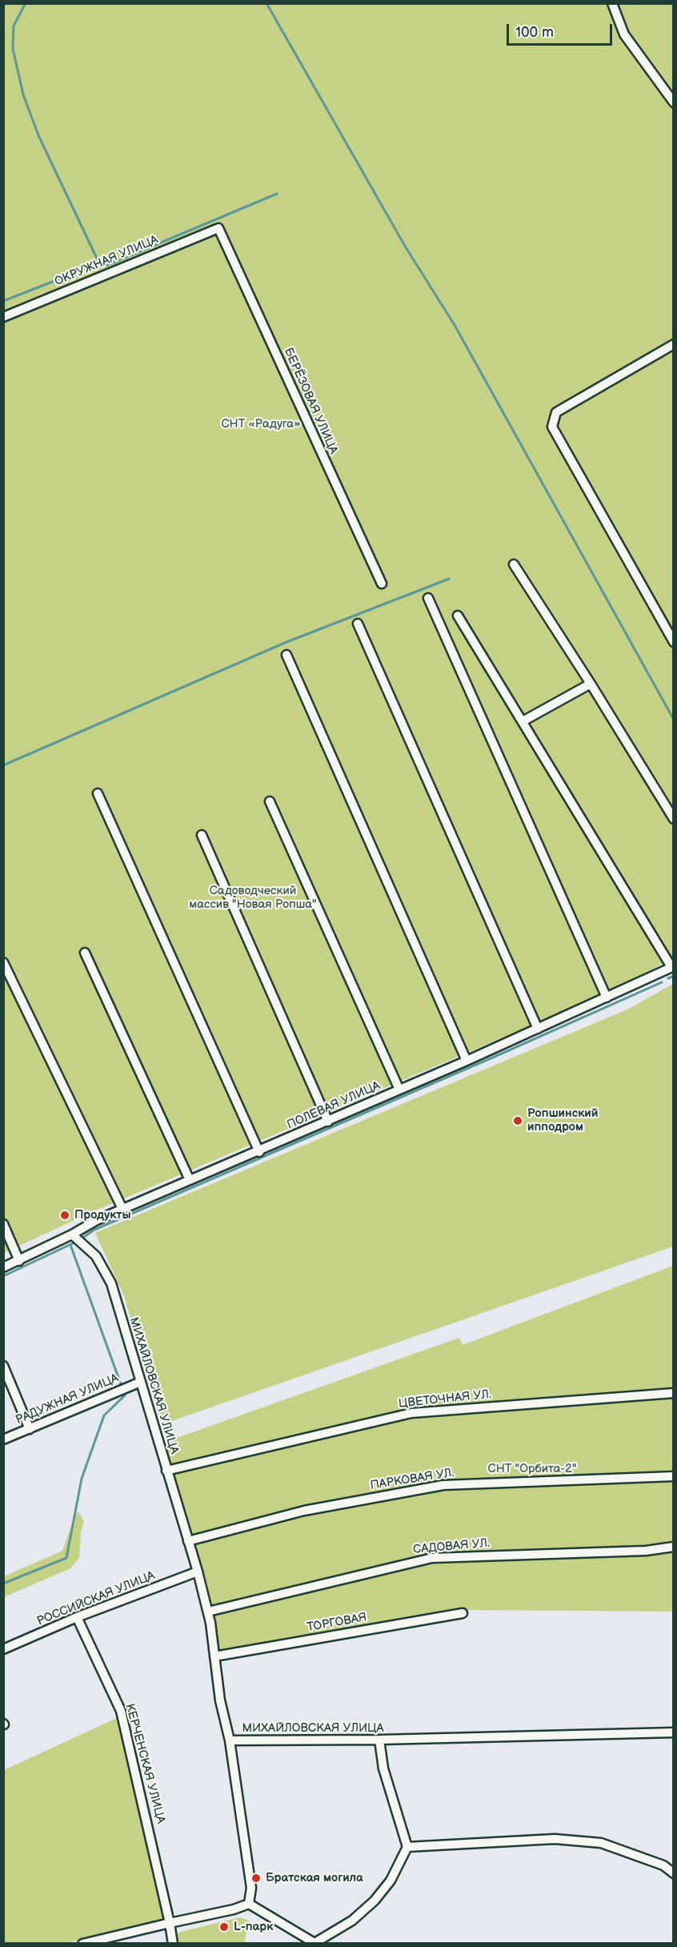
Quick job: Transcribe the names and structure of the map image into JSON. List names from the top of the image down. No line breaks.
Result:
{"streets":{"street":["ОКРУЖНАЯ УЛИЦА","БЕРЁЗОВАЯ УЛИЦА","ПОЛЕВАЯ УЛИЦА","МИХАЙЛОВСКАЯ УЛИЦА","РАДУЖНАЯ УЛИЦА","ЦВЕТОЧНАЯ УЛ.","ПАРКОВАЯ УЛ.","САДОВАЯ УЛ.","РОССИЙСКАЯ УЛИЦА","ТОРГОВАЯ","КЕРЧЕНСКАЯ УЛИЦА"]},"crossings":[["ОКРУЖНАЯ УЛИЦА","БЕРЁЗОВАЯ УЛИЦА"],["ПОЛЕВАЯ УЛИЦА","МИХАЙЛОВСКАЯ УЛИЦА"],["МИХАЙЛОВСКАЯ УЛИЦА","РАДУЖНАЯ УЛИЦА"],["МИХАЙЛОВСКАЯ УЛИЦА","ЦВЕТОЧНАЯ УЛ."],["МИХАЙЛОВСКАЯ УЛИЦА","ПАРКОВАЯ УЛ."],["МИХАЙЛОВСКАЯ УЛИЦА","САДОВАЯ УЛ."],["МИХАЙЛОВСКАЯ УЛИЦА","РОССИЙСКАЯ УЛИЦА"],["МИХАЙЛОВСКАЯ УЛИЦА","ТОРГОВАЯ"],["РОССИЙСКАЯ УЛИЦА","КЕРЧЕНСКАЯ УЛИЦА"]],"parks":["СНТ «Радуга»","Садоводческий массив \"Новая Ропша\"","СНТ \"Орбита-2\""],"places":["Ропшинский ипподром","Продукты","Братская могила","L-парк"],"scale_bar":"100 m"}
